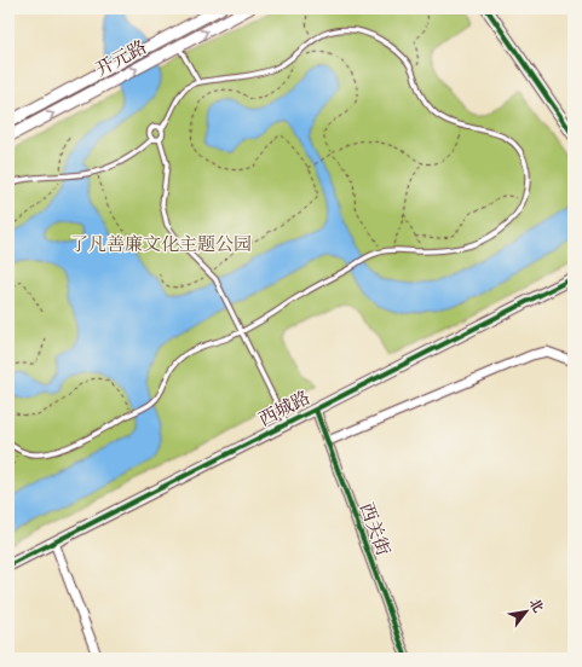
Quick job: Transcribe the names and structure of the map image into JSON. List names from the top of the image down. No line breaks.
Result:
{"streets":{"street":["开元路","西城路","西关街"]},"crossings":[["西城路","西关街"]],"parks":["了凡善廉文化主题公园"],"north":"top right"}
